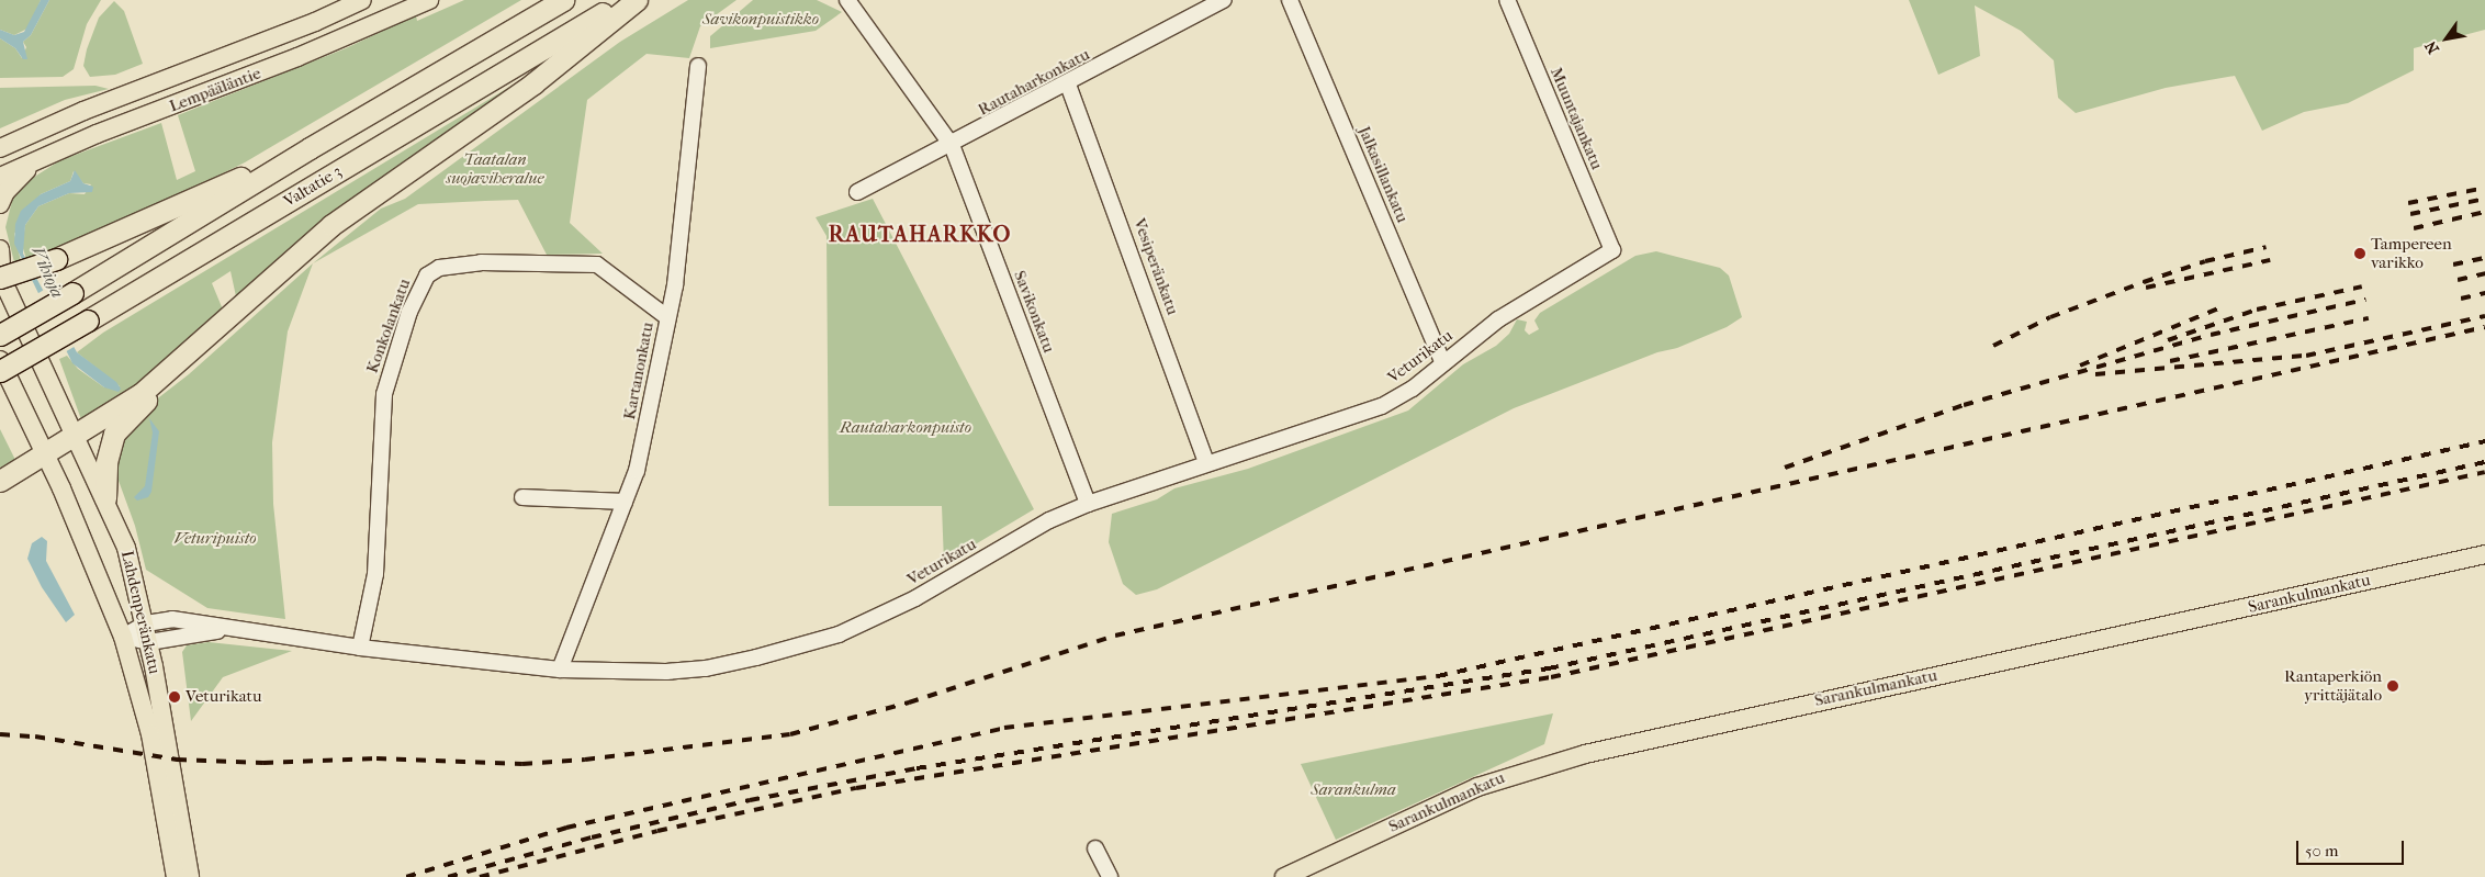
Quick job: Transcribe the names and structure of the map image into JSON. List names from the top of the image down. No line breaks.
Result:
{"streets":{"highway":["Valtatie 3"],"main road":["Lempääläntie","Sarankulmankatu","Lahdenperänkatu"],"street":["Rautaharkonkatu","Muuntajankatu","Jalkasillankatu","Vesiperänkatu","Savikonkatu","Konkolankatu","Veturikatu","Kartanonkatu"]},"crossings":[["Rautaharkonkatu","Vesiperänkatu"],["Rautaharkonkatu","Savikonkatu"],["Muuntajankatu","Veturikatu"],["Jalkasillankatu","Veturikatu"],["Vesiperänkatu","Veturikatu"],["Savikonkatu","Veturikatu"],["Konkolankatu","Veturikatu"],["Konkolankatu","Kartanonkatu"],["Veturikatu","Kartanonkatu"],["Veturikatu","Lahdenperänkatu"]],"districts":["RAUTAHARKKO"],"water":["Vihioja"],"parks":["Savikonpuistikko","Taatalan suojaviheralue","Rautaharkonpuisto","Veturipuisto","Sarankulma"],"places":["Tampereen varikko","Rantaperkiön yrittäjätalo","Veturikatu"],"scale_bar":"50 m","north":"bottom left"}
